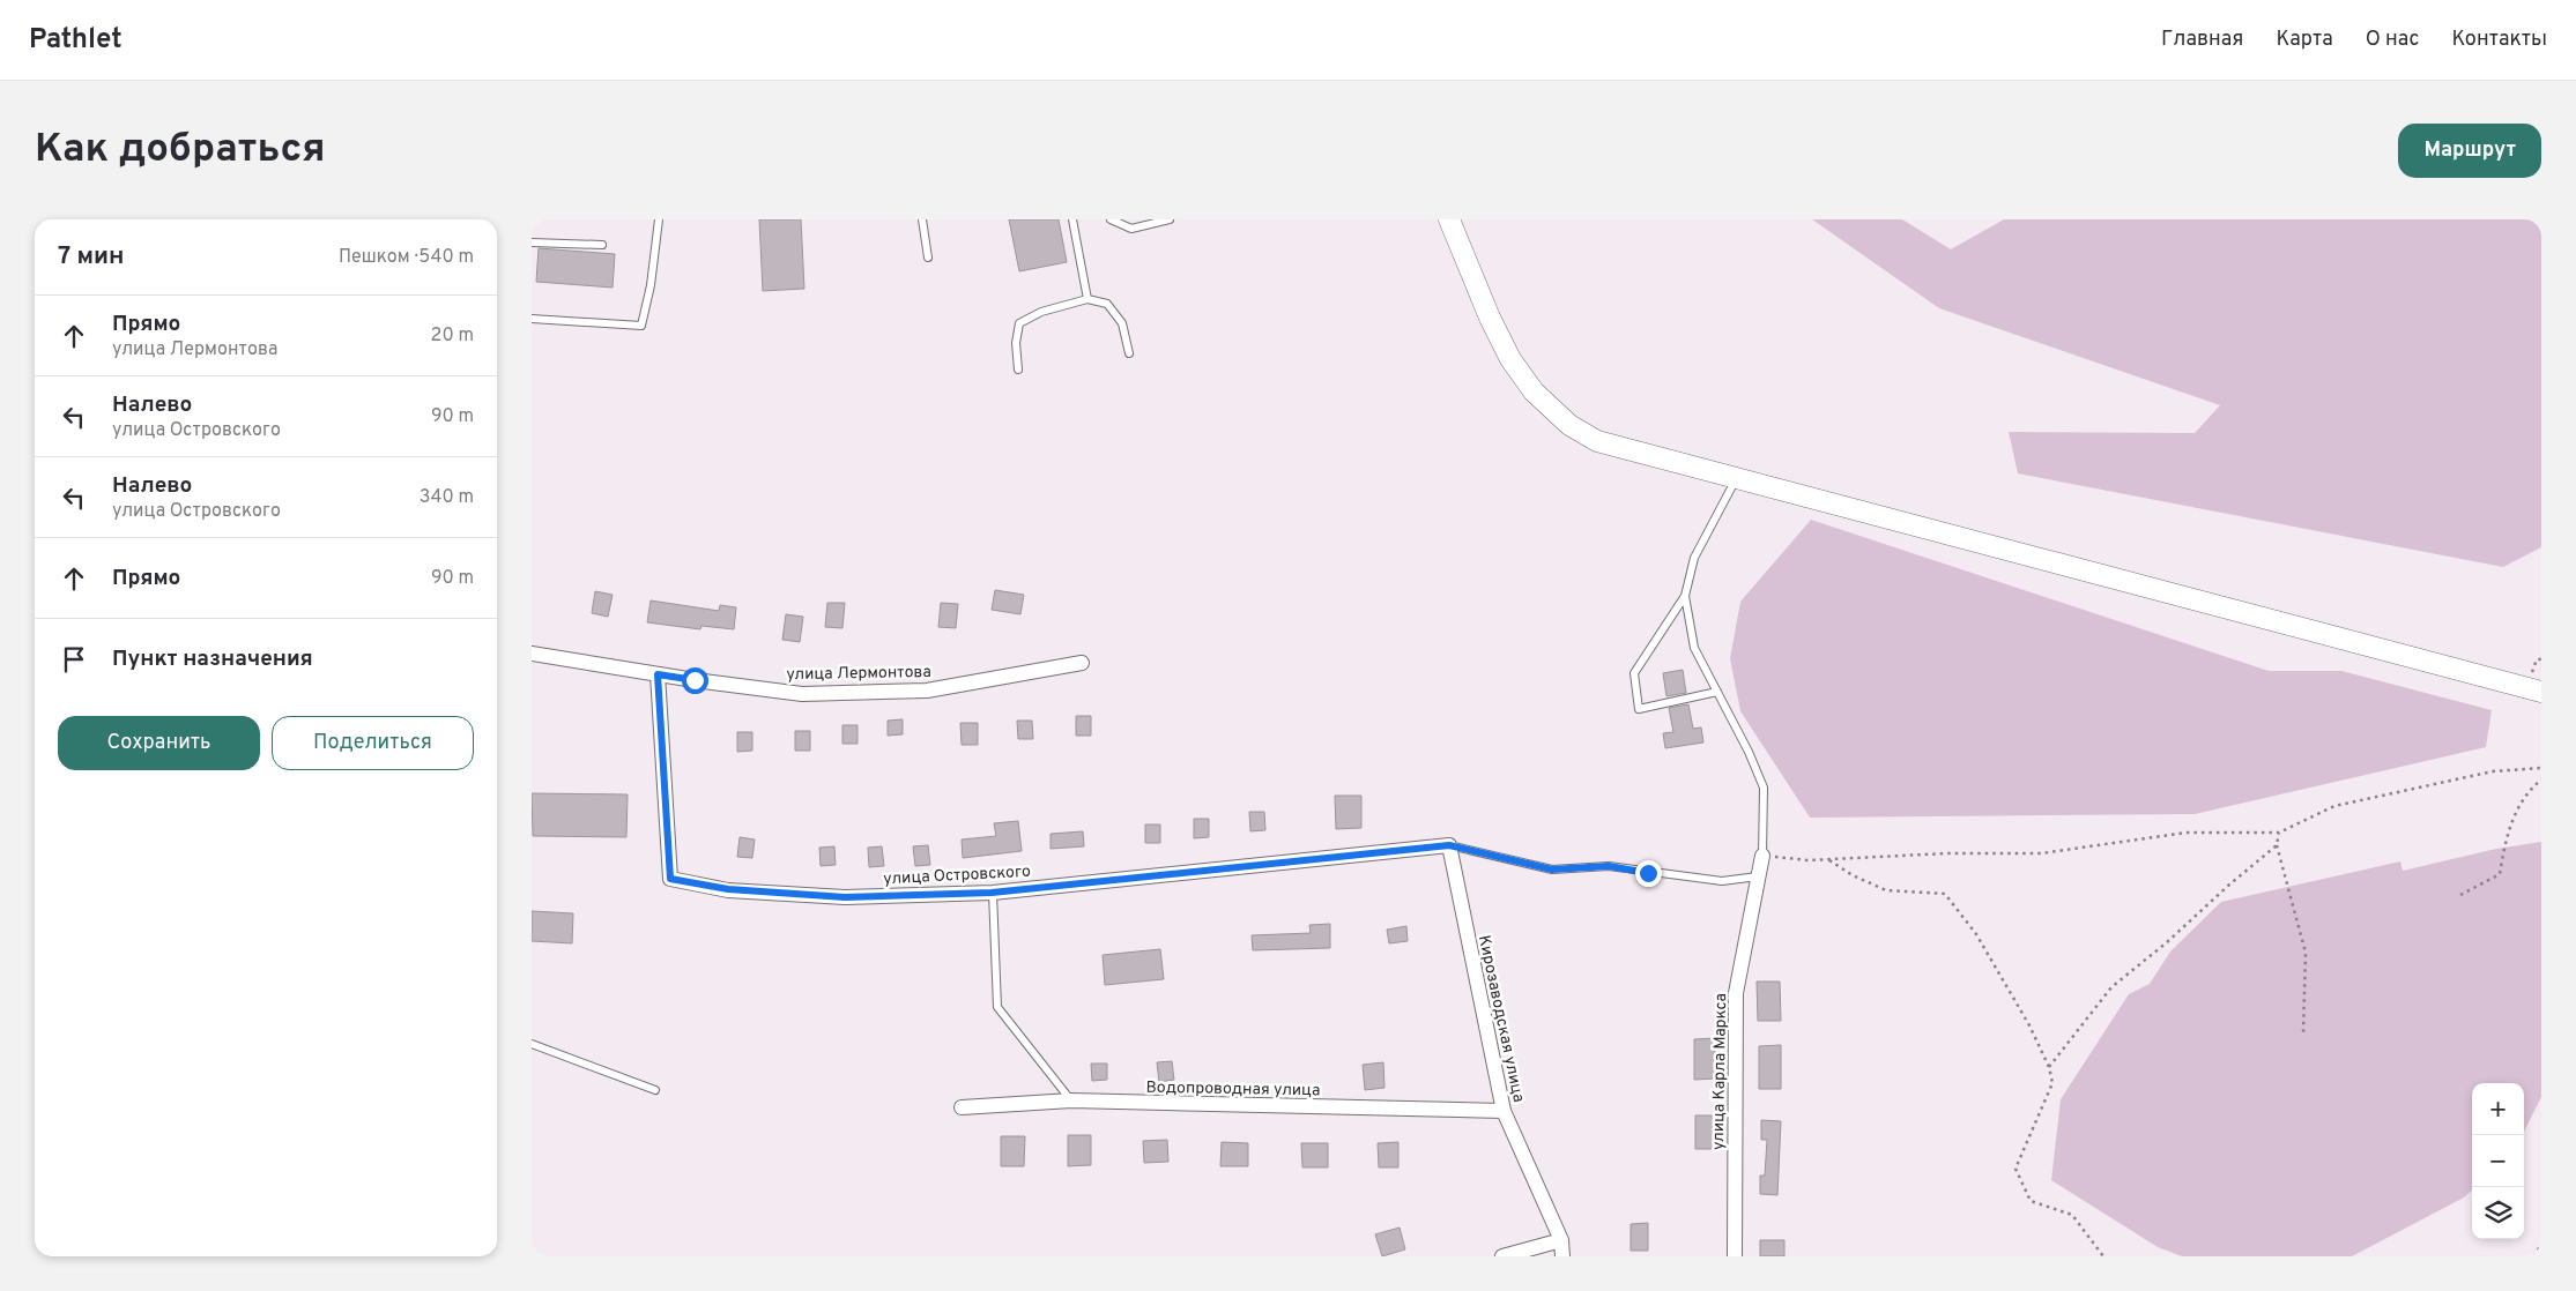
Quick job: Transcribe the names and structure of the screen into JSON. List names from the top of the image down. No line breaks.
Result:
{"streets":{"street":["улица Лермонтова","улица Островского","Кирозаводская улица","улица Карла Маркса","Водопроводная улица"]},"crossings":[["улица Лермонтова","улица Островского"],["улица Островского","Кирозаводская улица"],["Кирозаводская улица","Водопроводная улица"]],"page":{"header":"Pathlet","nav":["Главная","Карта","О нас","Контакты"],"buttons":["Маршрут",["Сохранить","Поделиться"]],"title":"Как добраться","heading":["7 мин","Пешком · 540 m"],"list":[["Прямо","улица Лермонтова","20 m"],["Налево","улица Островского","90 m"],["Налево","улица Островского","340 m"],["Прямо","90 m"],"Пункт назначения"],"map_buttons":["+","−"]}}
